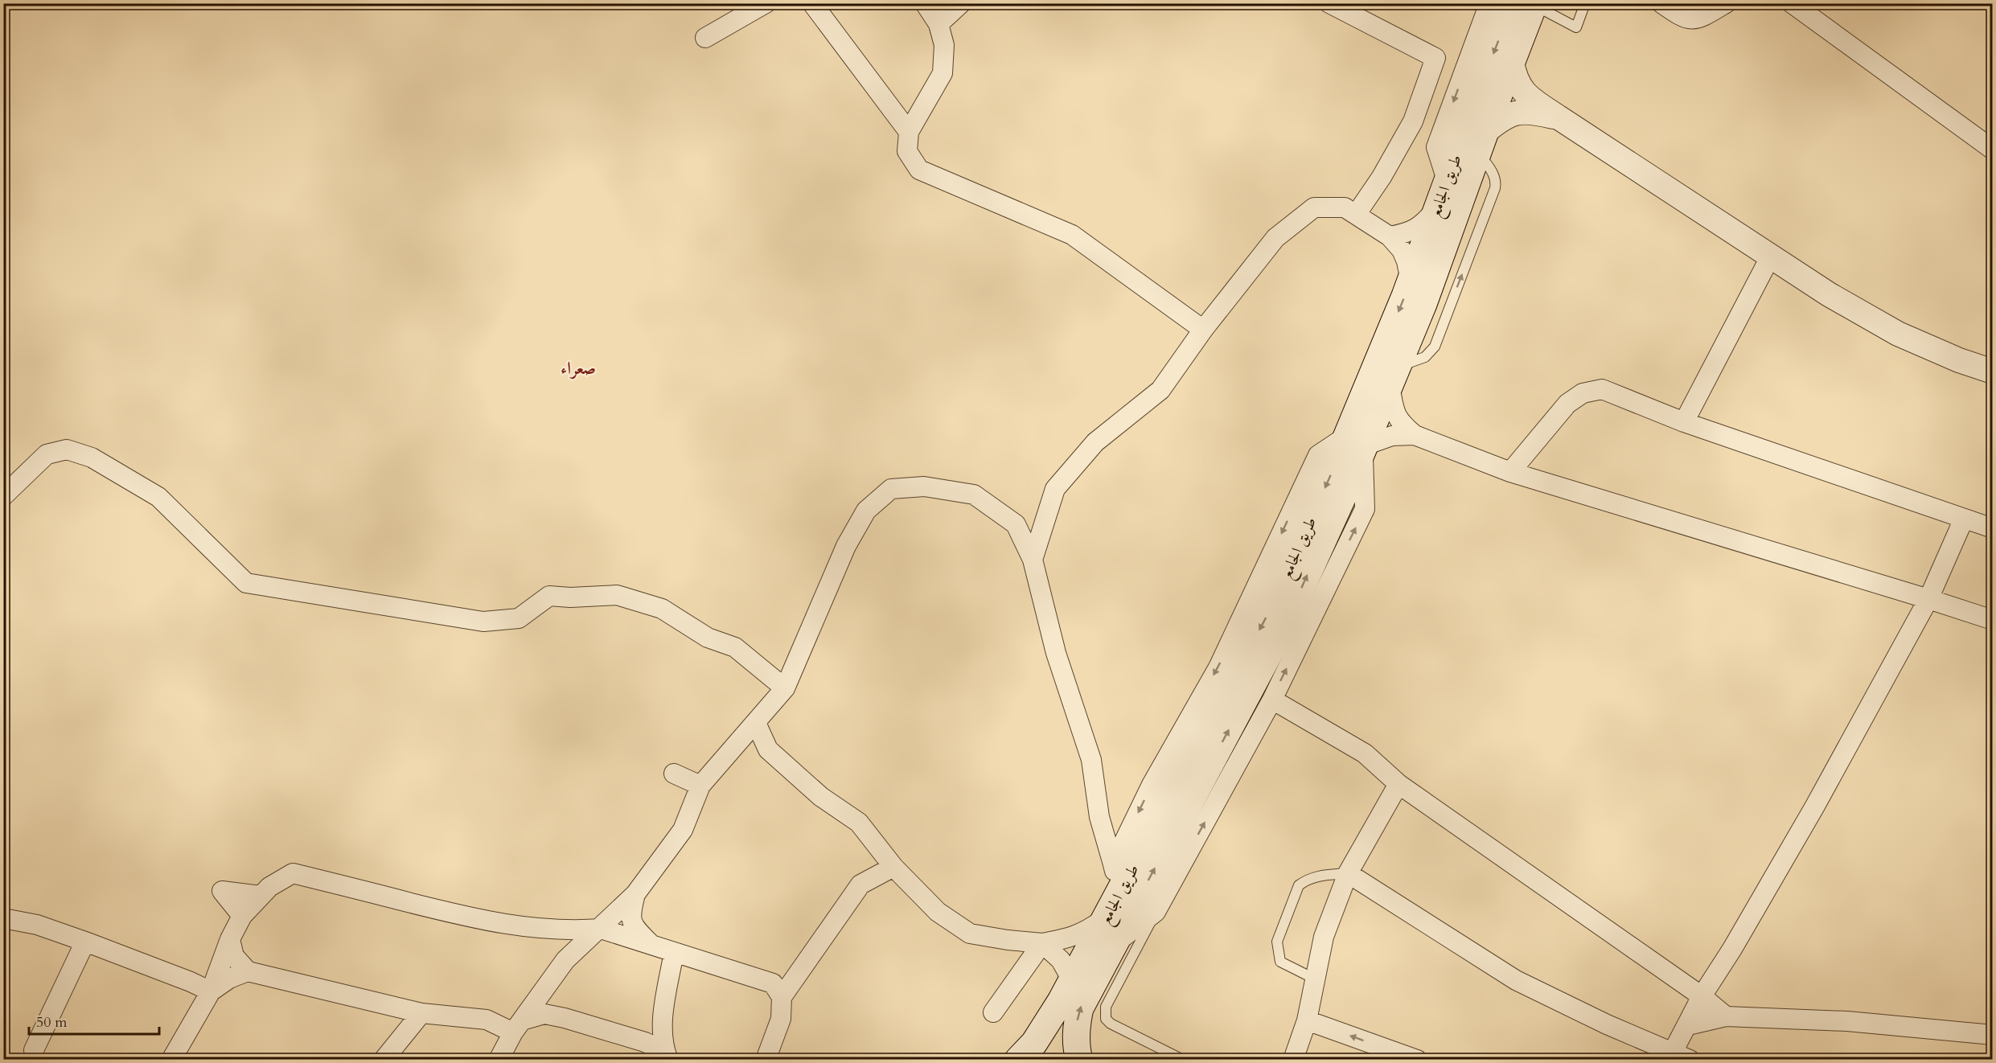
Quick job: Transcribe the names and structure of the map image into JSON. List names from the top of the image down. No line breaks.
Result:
{"streets":{"main road":["طريق الجامع"]},"districts":["صعراء"],"scale_bar":"50 m"}
